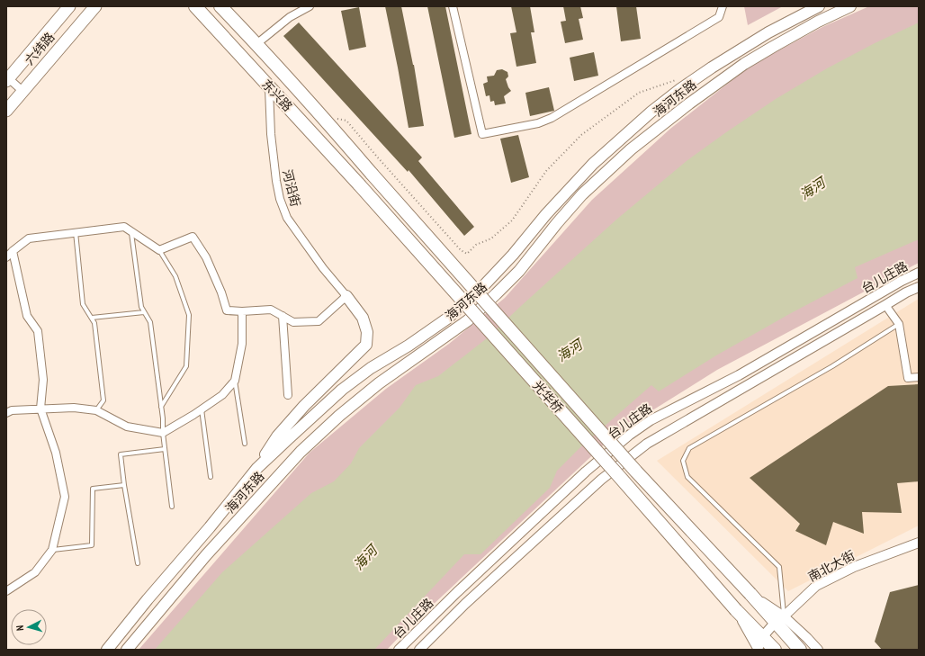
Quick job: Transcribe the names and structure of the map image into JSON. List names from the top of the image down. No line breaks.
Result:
{"streets":{"highway":["东兴路","光华桥"],"main road":["六纬路","海河东路"],"street":["河沿街","台儿庄路","南北大街"]},"crossings":[["东兴路","河沿街"],["东兴路","光华桥"],["光华桥","南北大街"]],"water":["海河"],"north":"left"}
